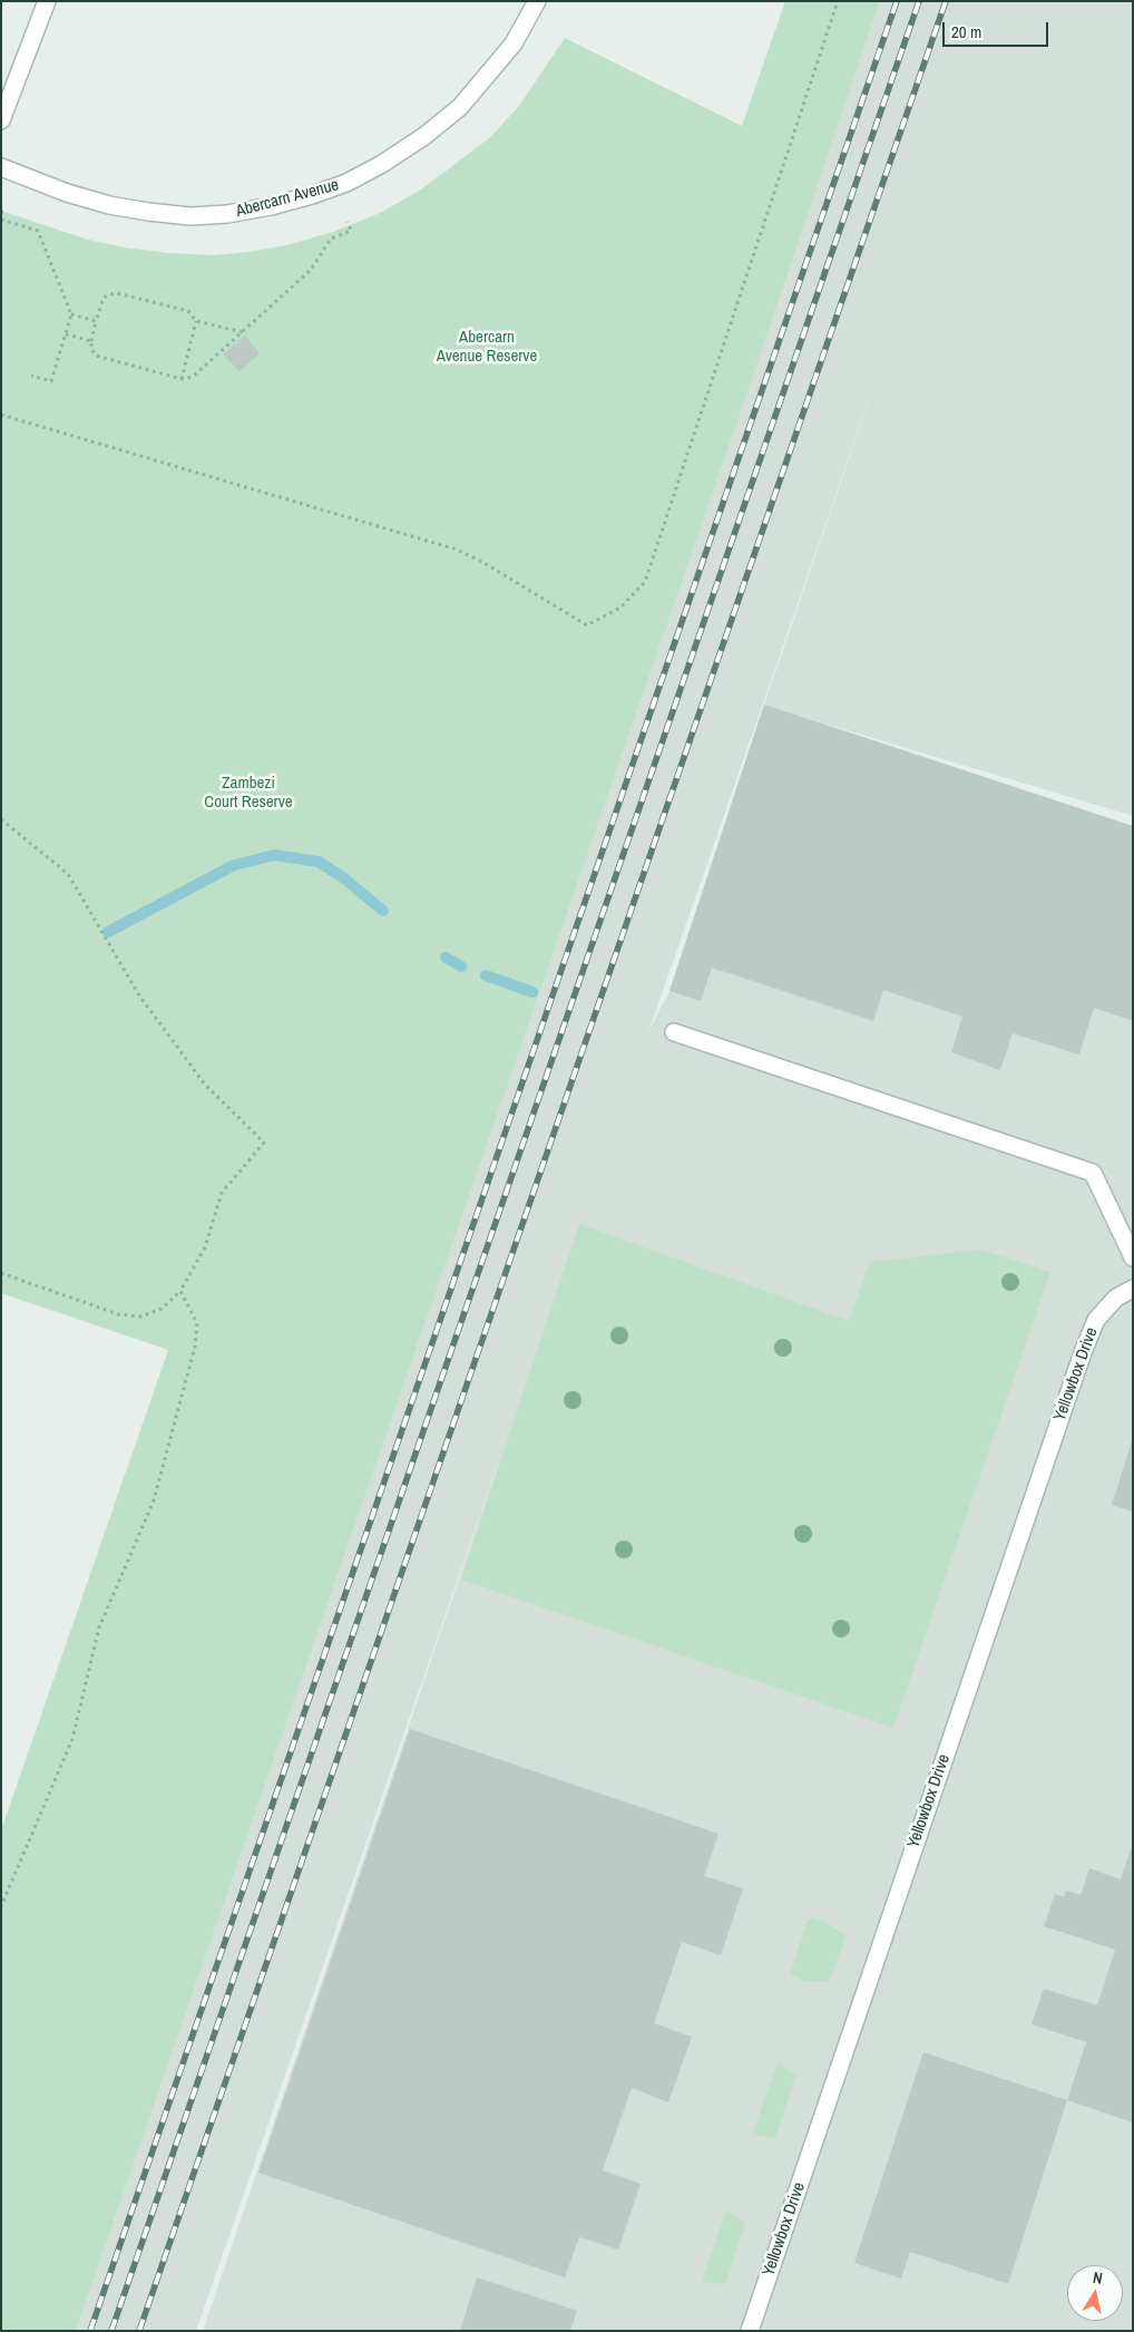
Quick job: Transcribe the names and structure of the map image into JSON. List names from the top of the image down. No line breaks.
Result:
{"streets":{"street":["Abercarn Avenue","Yellowbox Drive"]},"parks":["Abercarn Avenue Reserve","Zambezi Court Reserve"],"scale_bar":"20 m","north":"top"}
